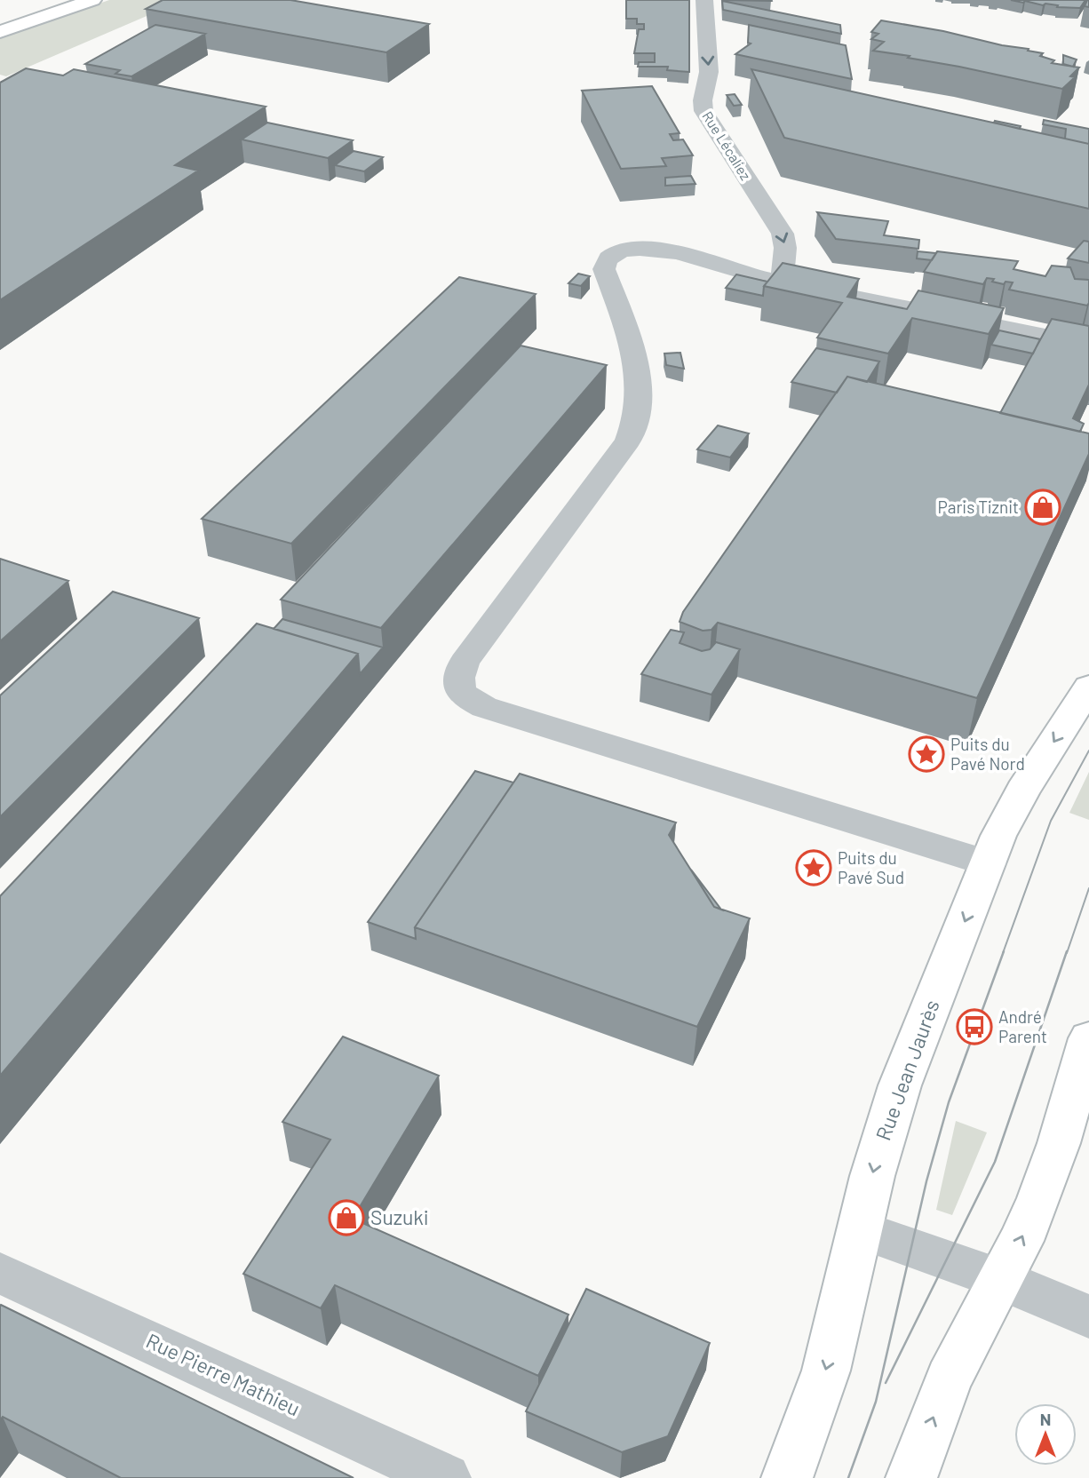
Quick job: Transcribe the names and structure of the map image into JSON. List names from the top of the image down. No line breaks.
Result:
{"streets":{"main road":["Rue Jean Jaurès"],"street":["Rue Lécaliez","Rue Pierre Mathieu"]},"one_way":["Rue Lécaliez"],"places":{"shop":["Paris Tiznit","Suzuki"],"place":["Puits du Pavé Nord","Puits du Pavé Sud"],"bus stop":["André Parent"]},"north":"top"}
